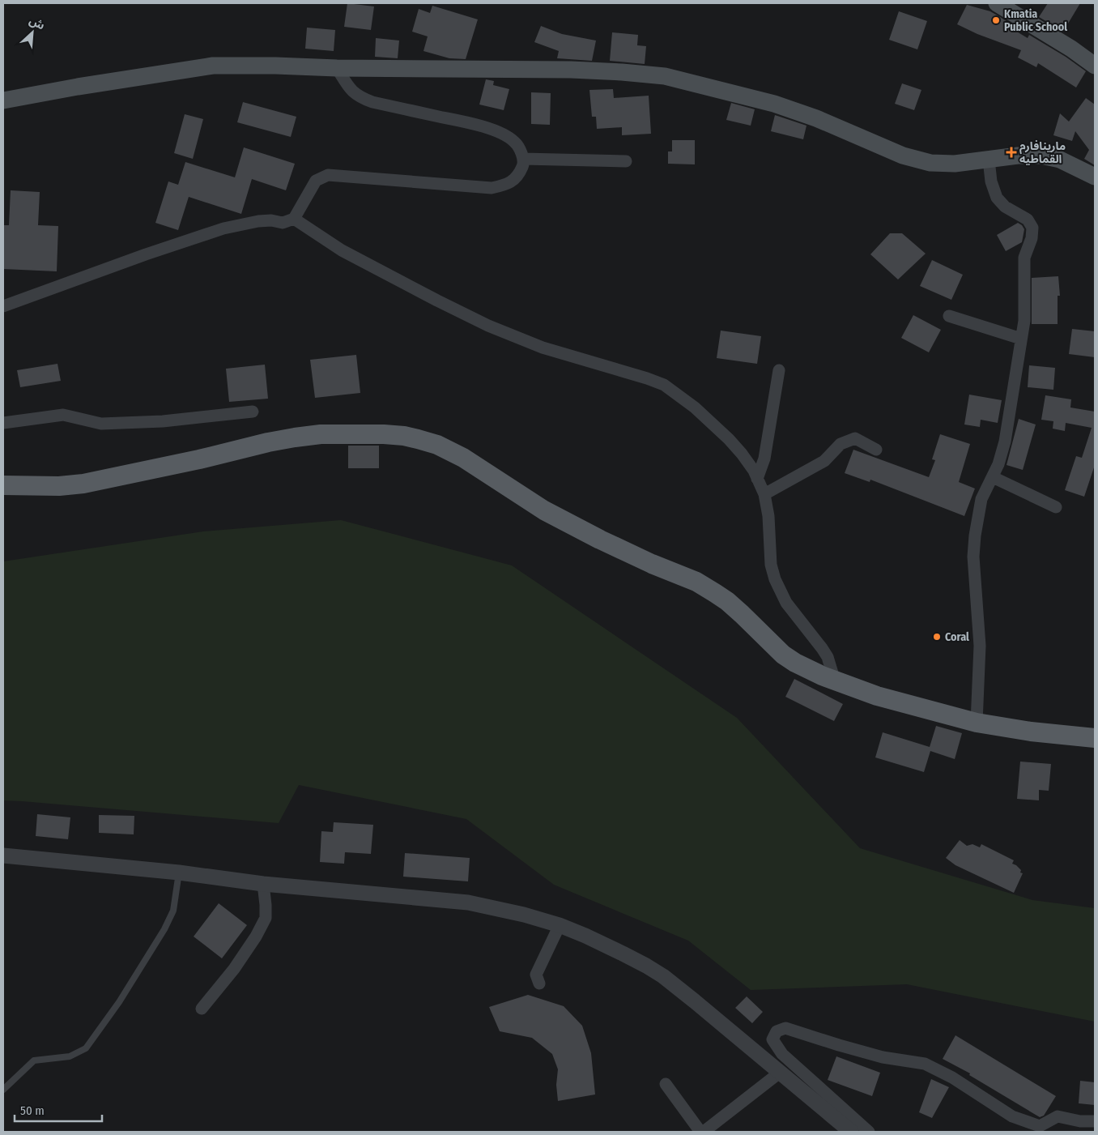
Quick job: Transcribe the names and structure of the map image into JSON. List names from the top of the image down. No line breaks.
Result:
{"places":{"other":["Kmatia Public School","Coral"],"health":["مارينافارم القماطيه"]},"scale_bar":"50 m","north":"top right"}
